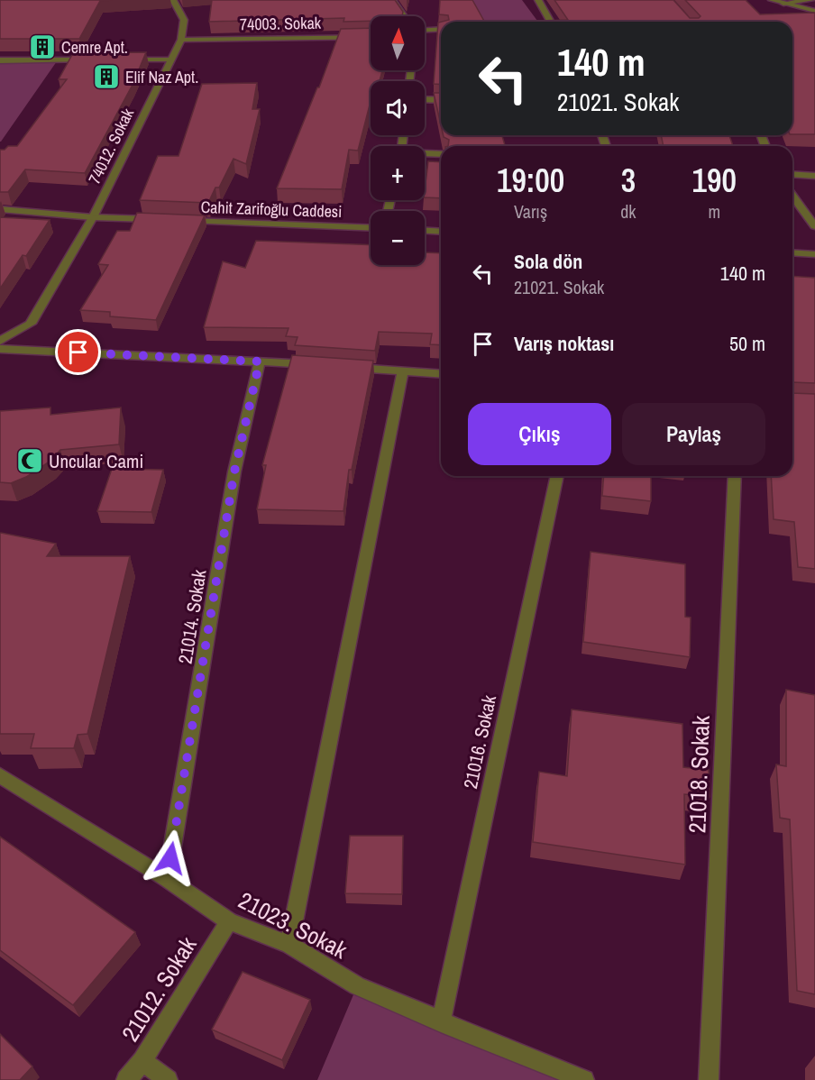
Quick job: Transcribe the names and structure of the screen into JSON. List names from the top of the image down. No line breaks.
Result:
{"streets":{"street":["74003. Sokak","74012. Sokak","Cahit Zarifoğlu Caddesi","21014. Sokak","21016. Sokak","21018. Sokak","21023. Sokak","21012. Sokak"]},"crossings":[["74003. Sokak","74012. Sokak"],["21014. Sokak","21023. Sokak"],["21016. Sokak","21023. Sokak"],["21023. Sokak","21012. Sokak"]],"places":{"building":["Cemre Apt.","Elif Naz Apt."],"mosque":["Uncular Cami"]},"north":"top","page":{"map_buttons":["+","−"],"turn":["140 m","21021. Sokak"],"eta":["19:00","Varış","3","dk","190","m"],"list":[{"name":"Sola dön","note":"21021. Sokak","value":"140 m"},{"name":"Varış noktası","value":"50 m"}],"buttons":["Çıkış","Paylaş"]}}
